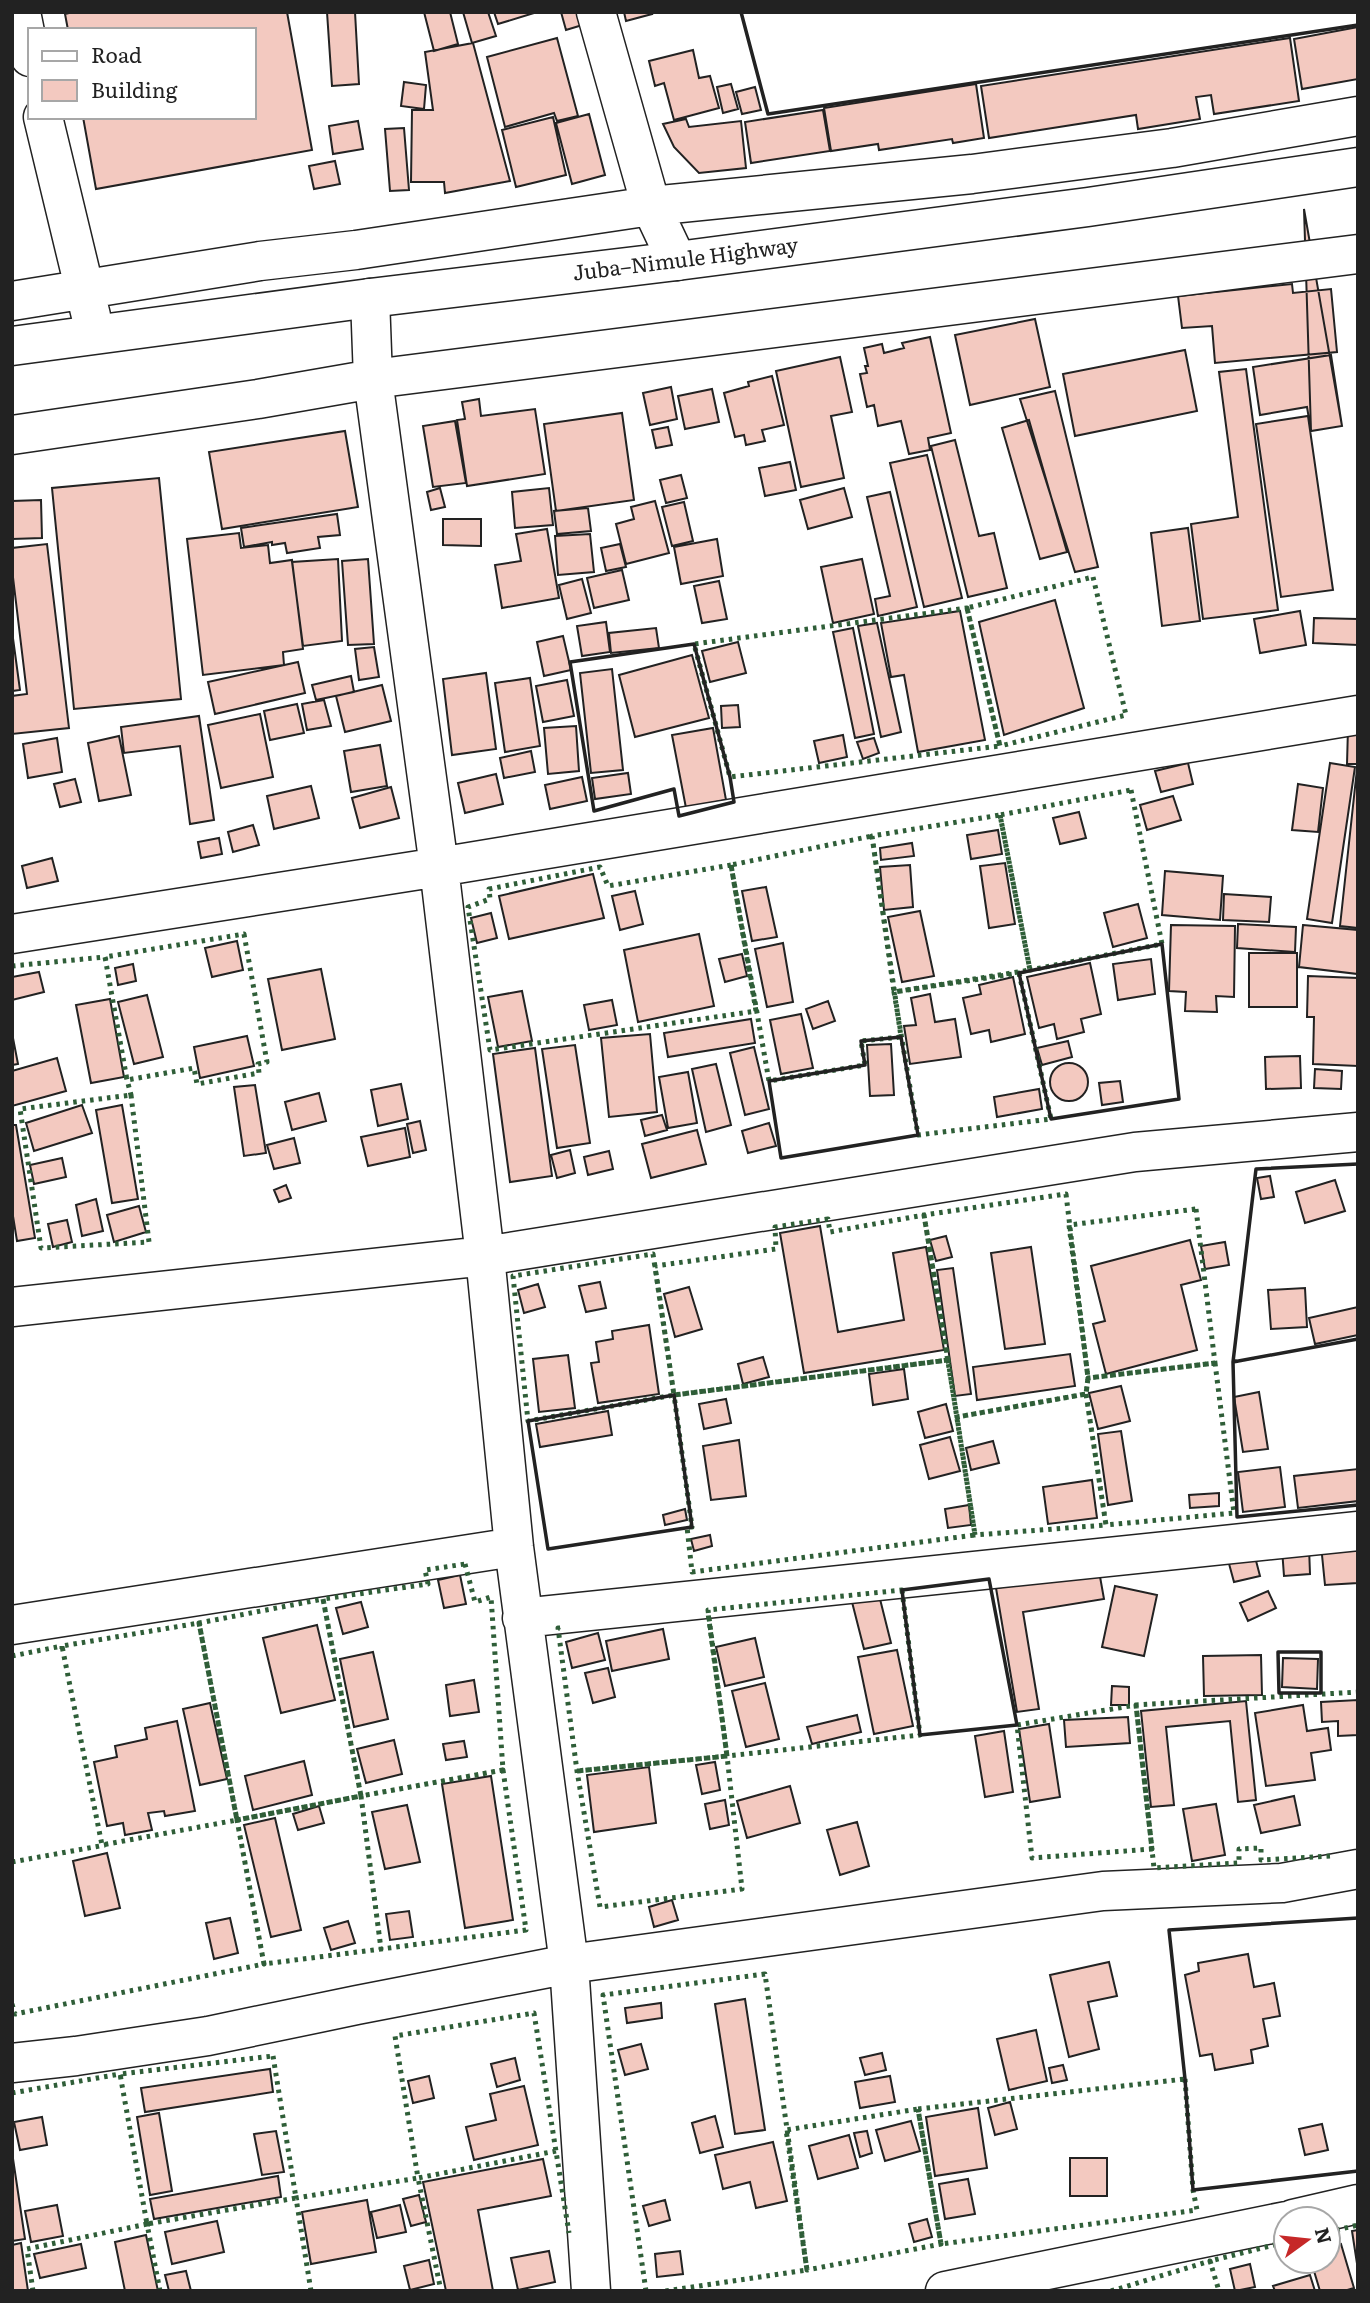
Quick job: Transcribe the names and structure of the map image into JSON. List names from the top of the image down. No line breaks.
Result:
{"streets":{"street":["Juba–Nimule Highway"]},"legend":["Road","Building"],"north":"right"}
